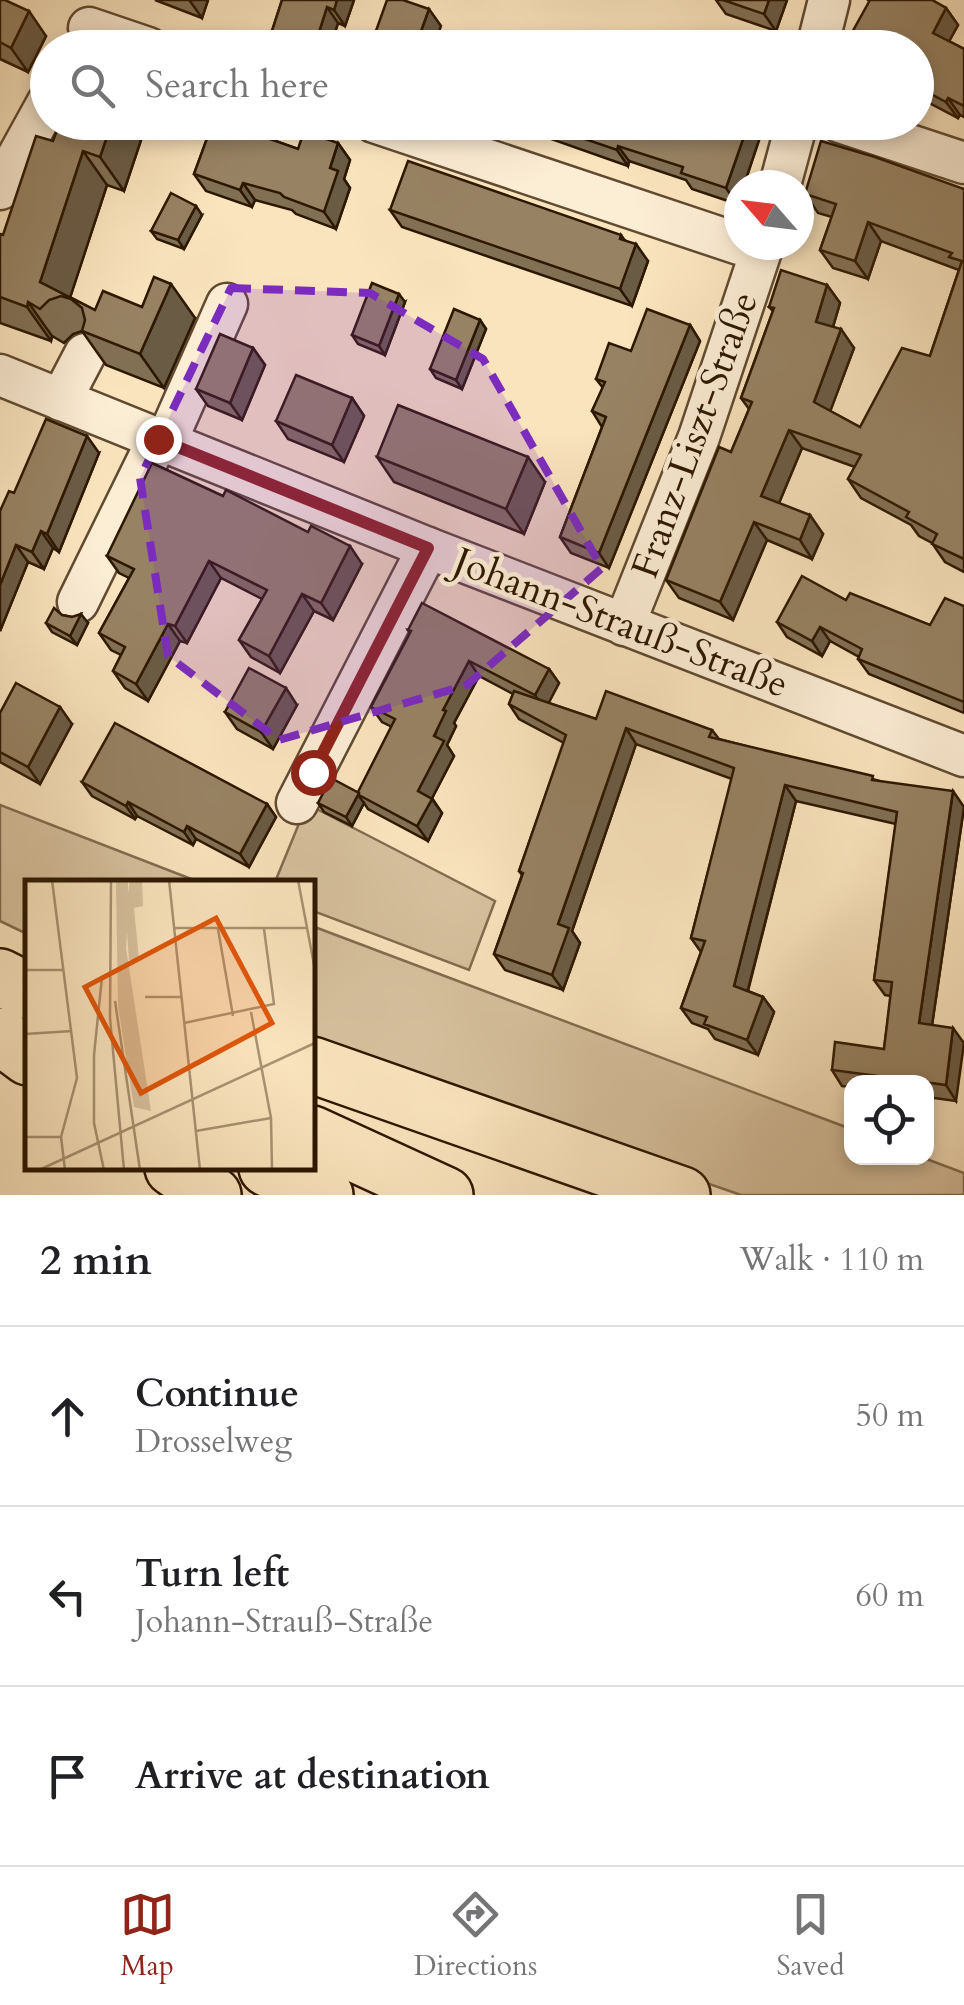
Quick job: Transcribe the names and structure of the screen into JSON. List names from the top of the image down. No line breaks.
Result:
{"streets":{"street":["Franz-Liszt-Straße","Johann-Strauß-Straße"]},"crossings":[["Franz-Liszt-Straße","Johann-Strauß-Straße"]],"north":"top left","page":{"search":"Search here","heading":["2 min","Walk · 110 m"],"list":[["Continue","Drosselweg","50 m"],["Turn left","Johann-Strauß-Straße","60 m"],"Arrive at destination"],"nav":["Map","Directions","Saved"]}}
